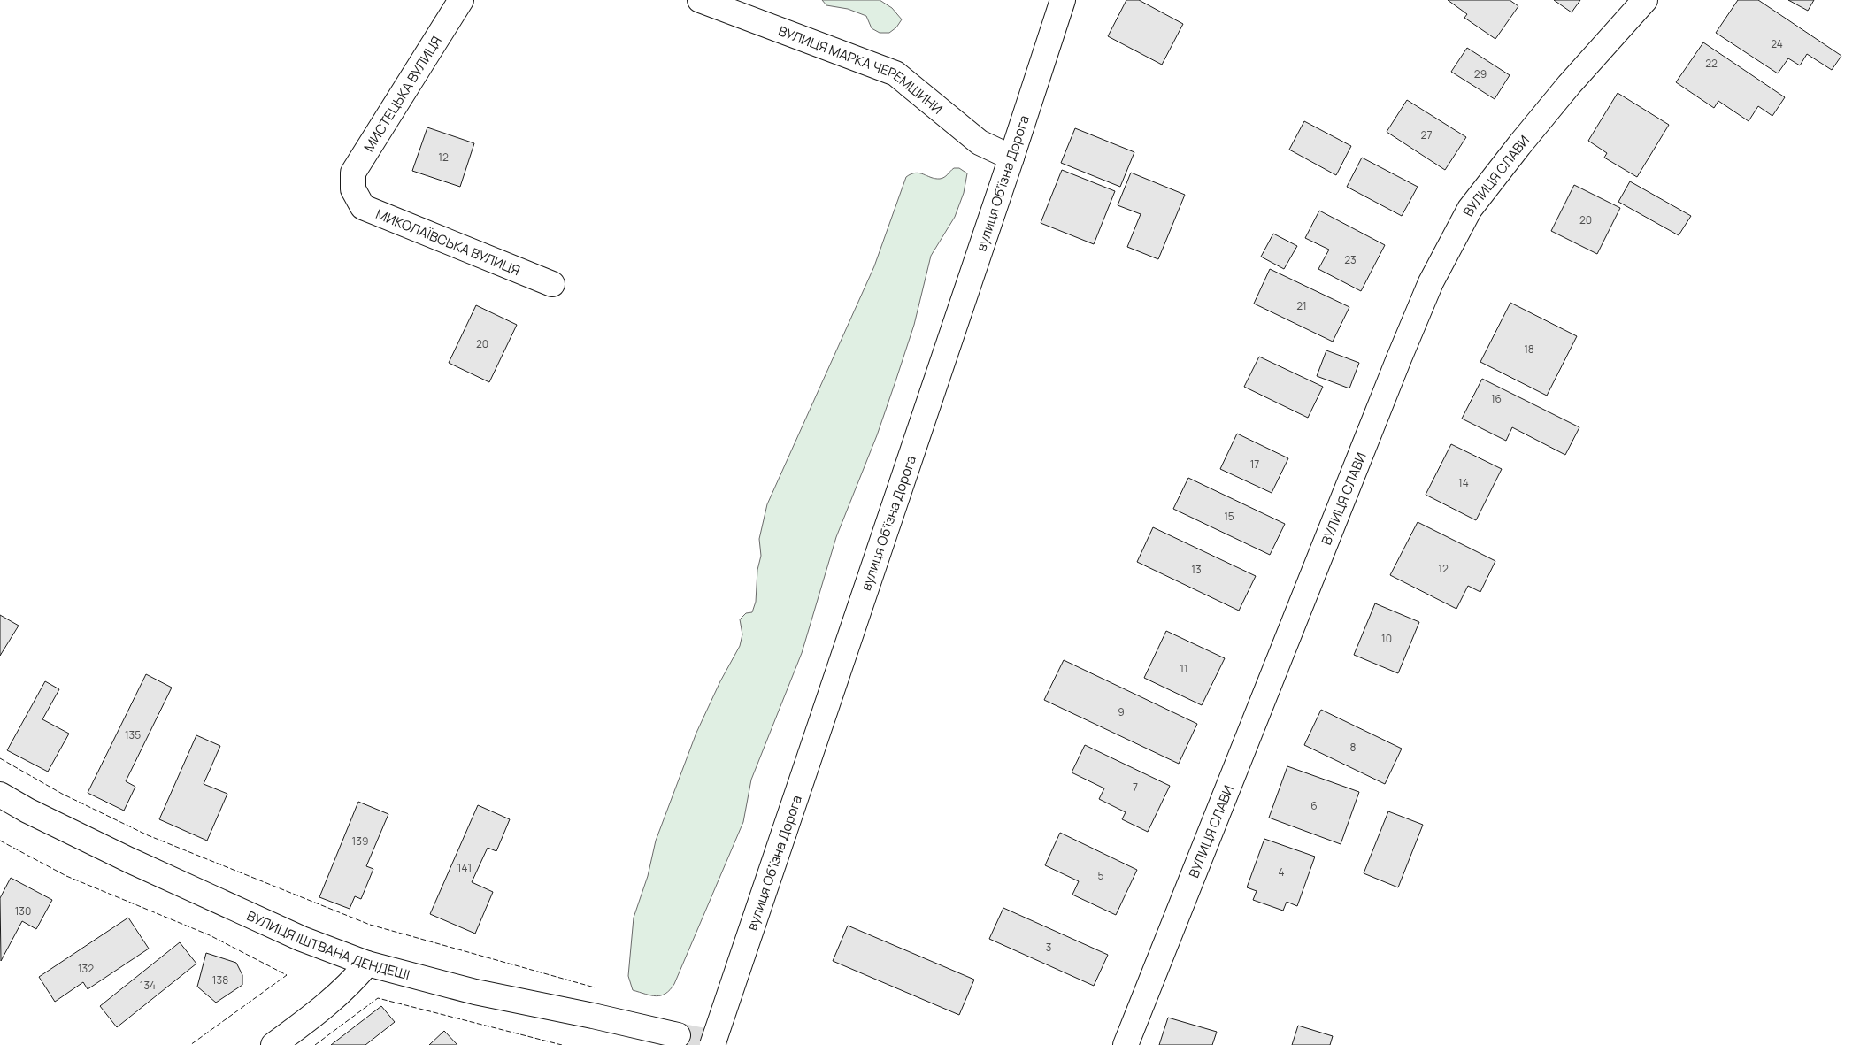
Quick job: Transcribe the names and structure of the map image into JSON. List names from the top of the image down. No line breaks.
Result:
{"streets":{"main road":["ВУЛИЦЯ МАРКА ЧЕРЕМШИНИ","МИСТЕЦЬКА ВУЛИЦЯ","ВУЛИЦЯ СЛАВИ","вулиця Обʼїзна Дорога","МИКОЛАЇВСЬКА ВУЛИЦЯ","ВУЛИЦЯ ІШТВАНА ДЕНДЕШІ"]},"crossings":[["ВУЛИЦЯ МАРКА ЧЕРЕМШИНИ","вулиця Обʼїзна Дорога"],["МИСТЕЦЬКА ВУЛИЦЯ","МИКОЛАЇВСЬКА ВУЛИЦЯ"]],"house_numbers":["24","22","29","27","12","20","23","21","20","18","16","17","14","15","12","13","10","11","9","135","8","7","6","139","141","4","5","130","3","132","138","134"]}
